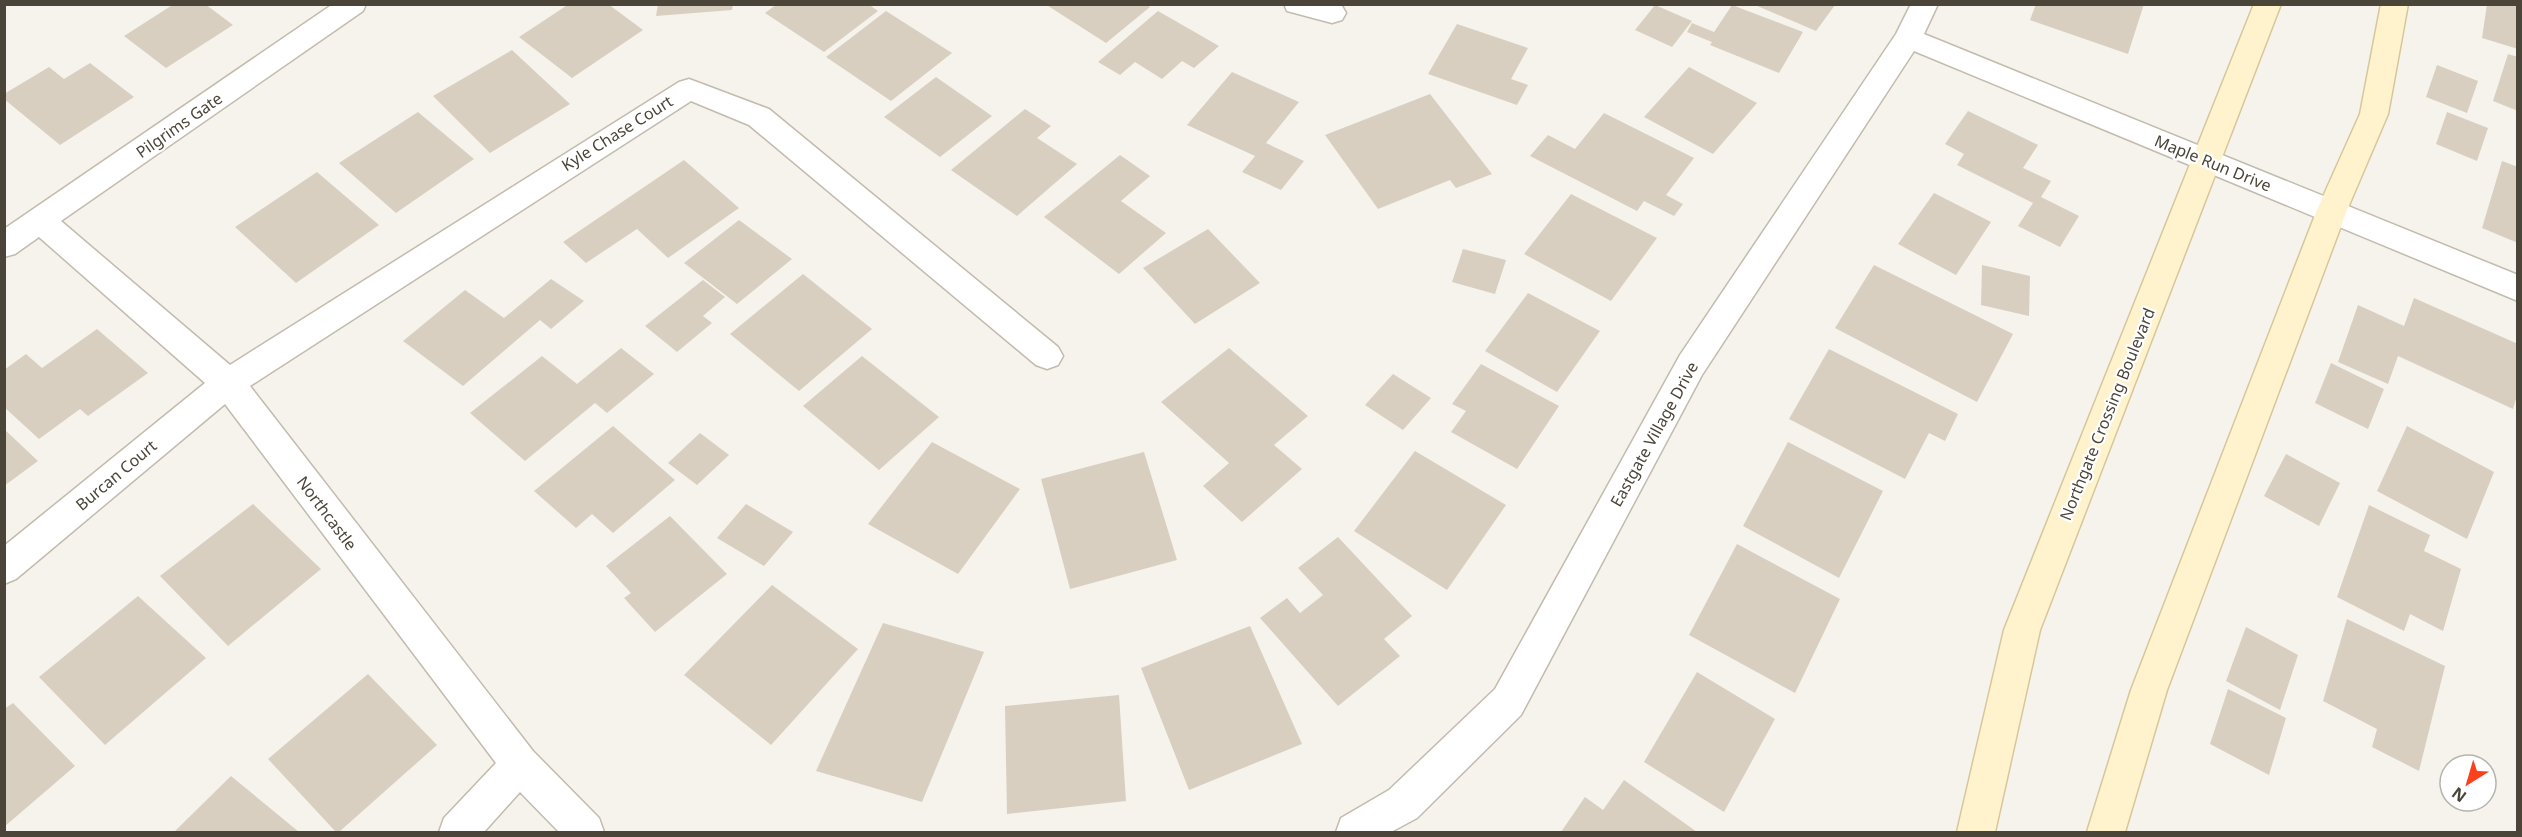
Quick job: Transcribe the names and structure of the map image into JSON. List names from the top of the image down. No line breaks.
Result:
{"streets":{"main road":["Northgate Crossing Boulevard"],"street":["Pilgrims Gate","Kyle Chase Court","Maple Run Drive","Eastgate Village Drive","Burcan Court","Northcastle"]},"crossings":[["Pilgrims Gate","Northcastle"],["Kyle Chase Court","Burcan Court"],["Kyle Chase Court","Northcastle"],["Maple Run Drive","Northgate Crossing Boulevard"],["Maple Run Drive","Eastgate Village Drive"],["Burcan Court","Northcastle"]],"north":"bottom left"}
